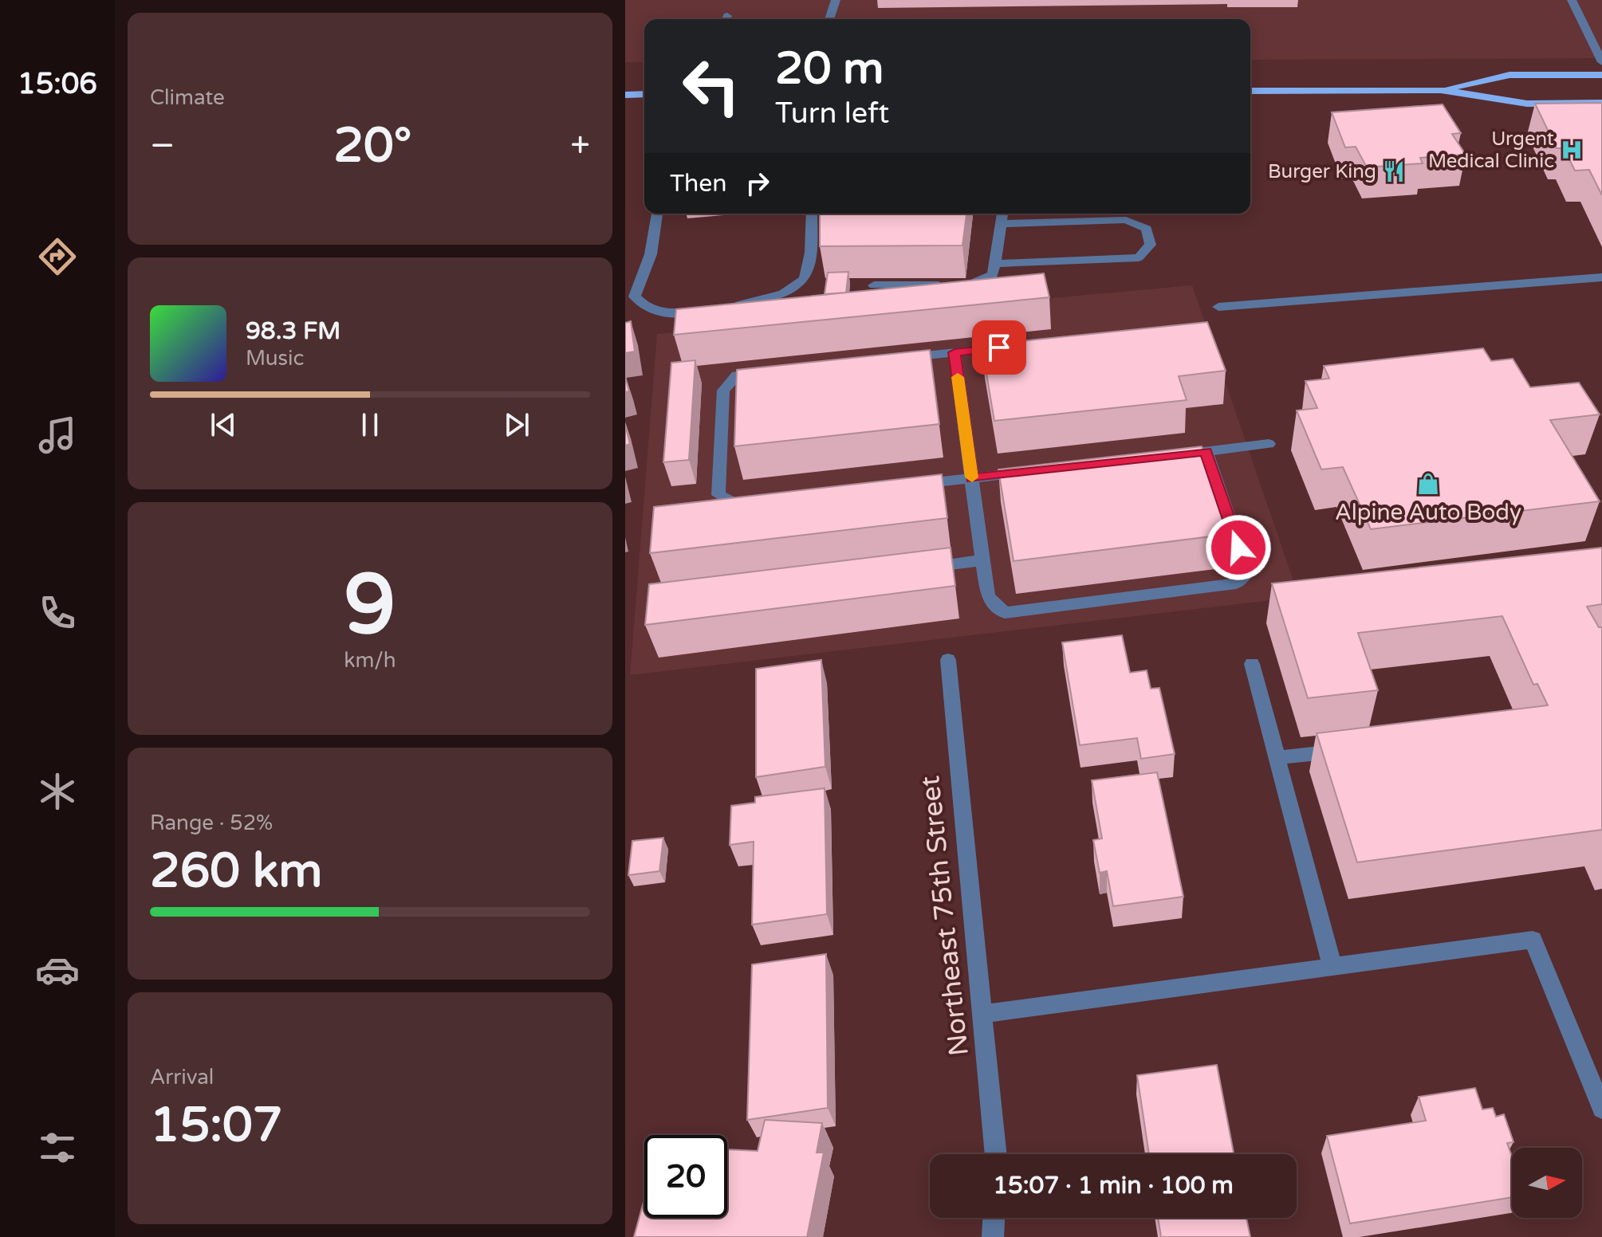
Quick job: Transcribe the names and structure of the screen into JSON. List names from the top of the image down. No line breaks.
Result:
{"streets":{"street":["Northeast 75th Street"]},"places":{"hospital":["Urgent Medical Clinic"],"restaurant":["Burger King"],"shop":["Alpine Auto Body"]},"north":"right","page":{"tabs":"15:06","tile":["Climate",["9","km/h"],["Range · 52%","260 km"],["Arrival","15:07"]],"turn":["20 m","Turn left"],"heat":["−","20°","+"],"then":"Then","song":["98.3 FM","Music"],"limit":"20","trip":"15:07 · 1 min · 100 m"}}
